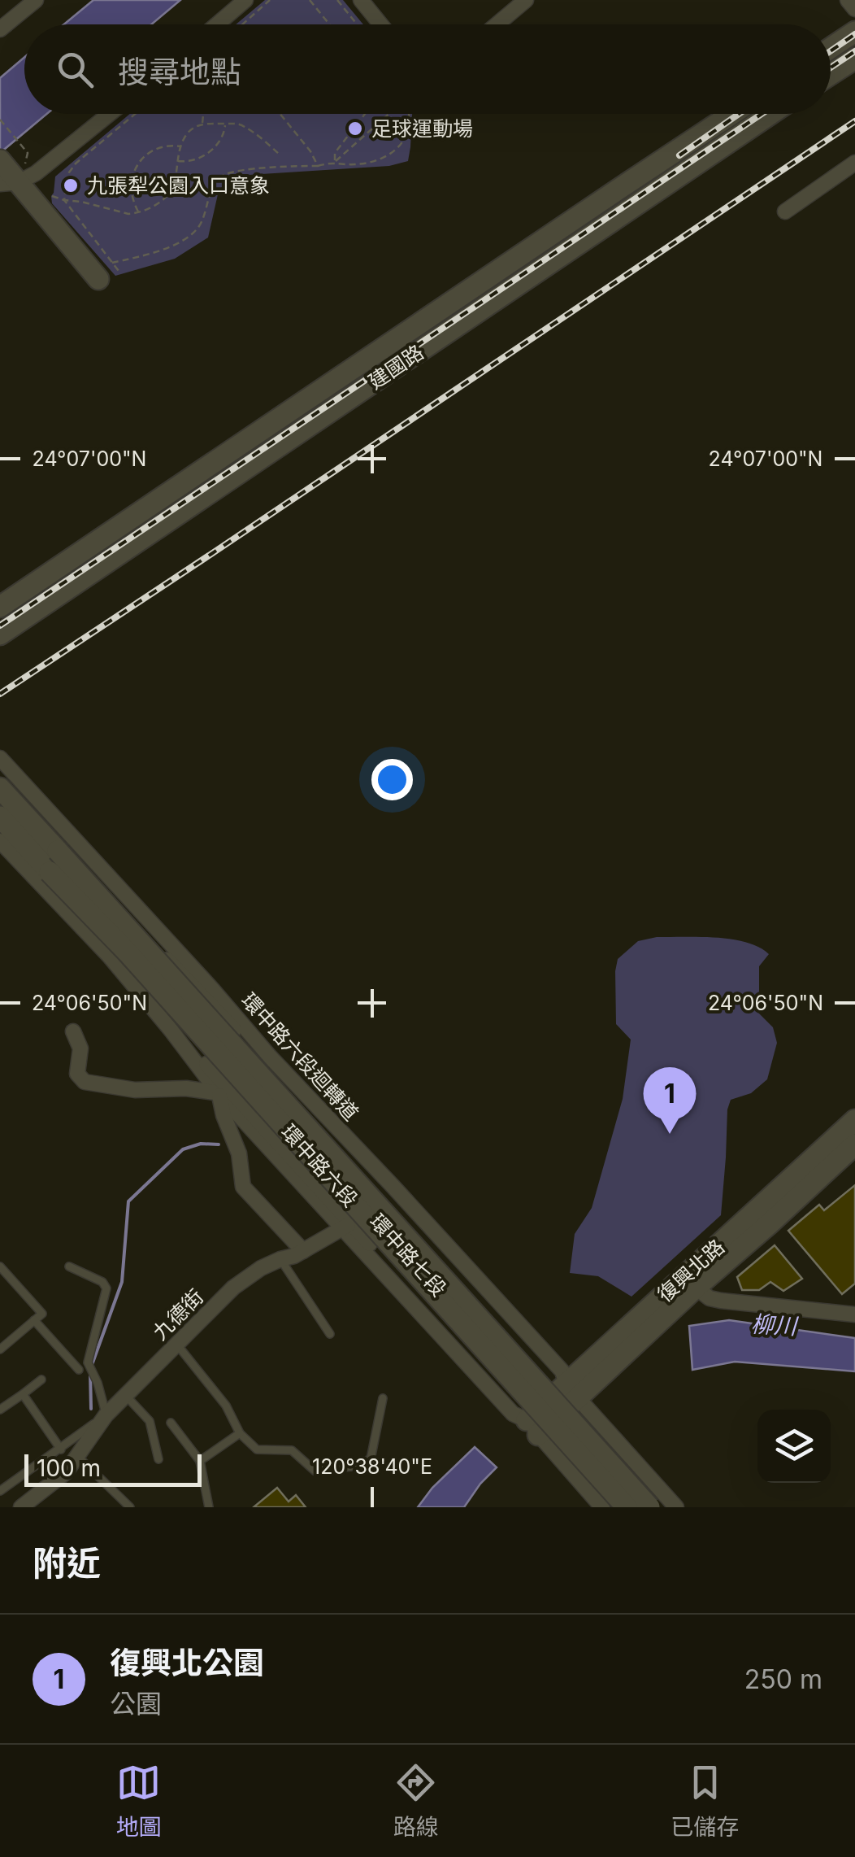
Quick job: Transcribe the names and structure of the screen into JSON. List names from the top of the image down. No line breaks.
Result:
{"streets":{"street":["建國路","環中路六段迴轉道","環中路六段","環中路七段","復興北路","九德街"]},"crossings":[["環中路六段迴轉道","環中路六段"],["環中路六段","環中路七段"],["環中路六段","復興北路"],["環中路六段","九德街"],["環中路七段","復興北路"],["環中路七段","九德街"]],"water":["柳川"],"places":["足球運動場","九張犁公園入口意象"],"scale_bar":"100 m","page":{"search":"搜尋地點","pins":"1","scale":"100 m","heading":"附近","list":[{"mark":"1","name":"復興北公園","note":"公園","value":"250 m"}],"nav":["地圖","路線","已儲存"]},"coordinates":["24°07'00\"N","24°06'50\"N","120°38'40\"E"]}
